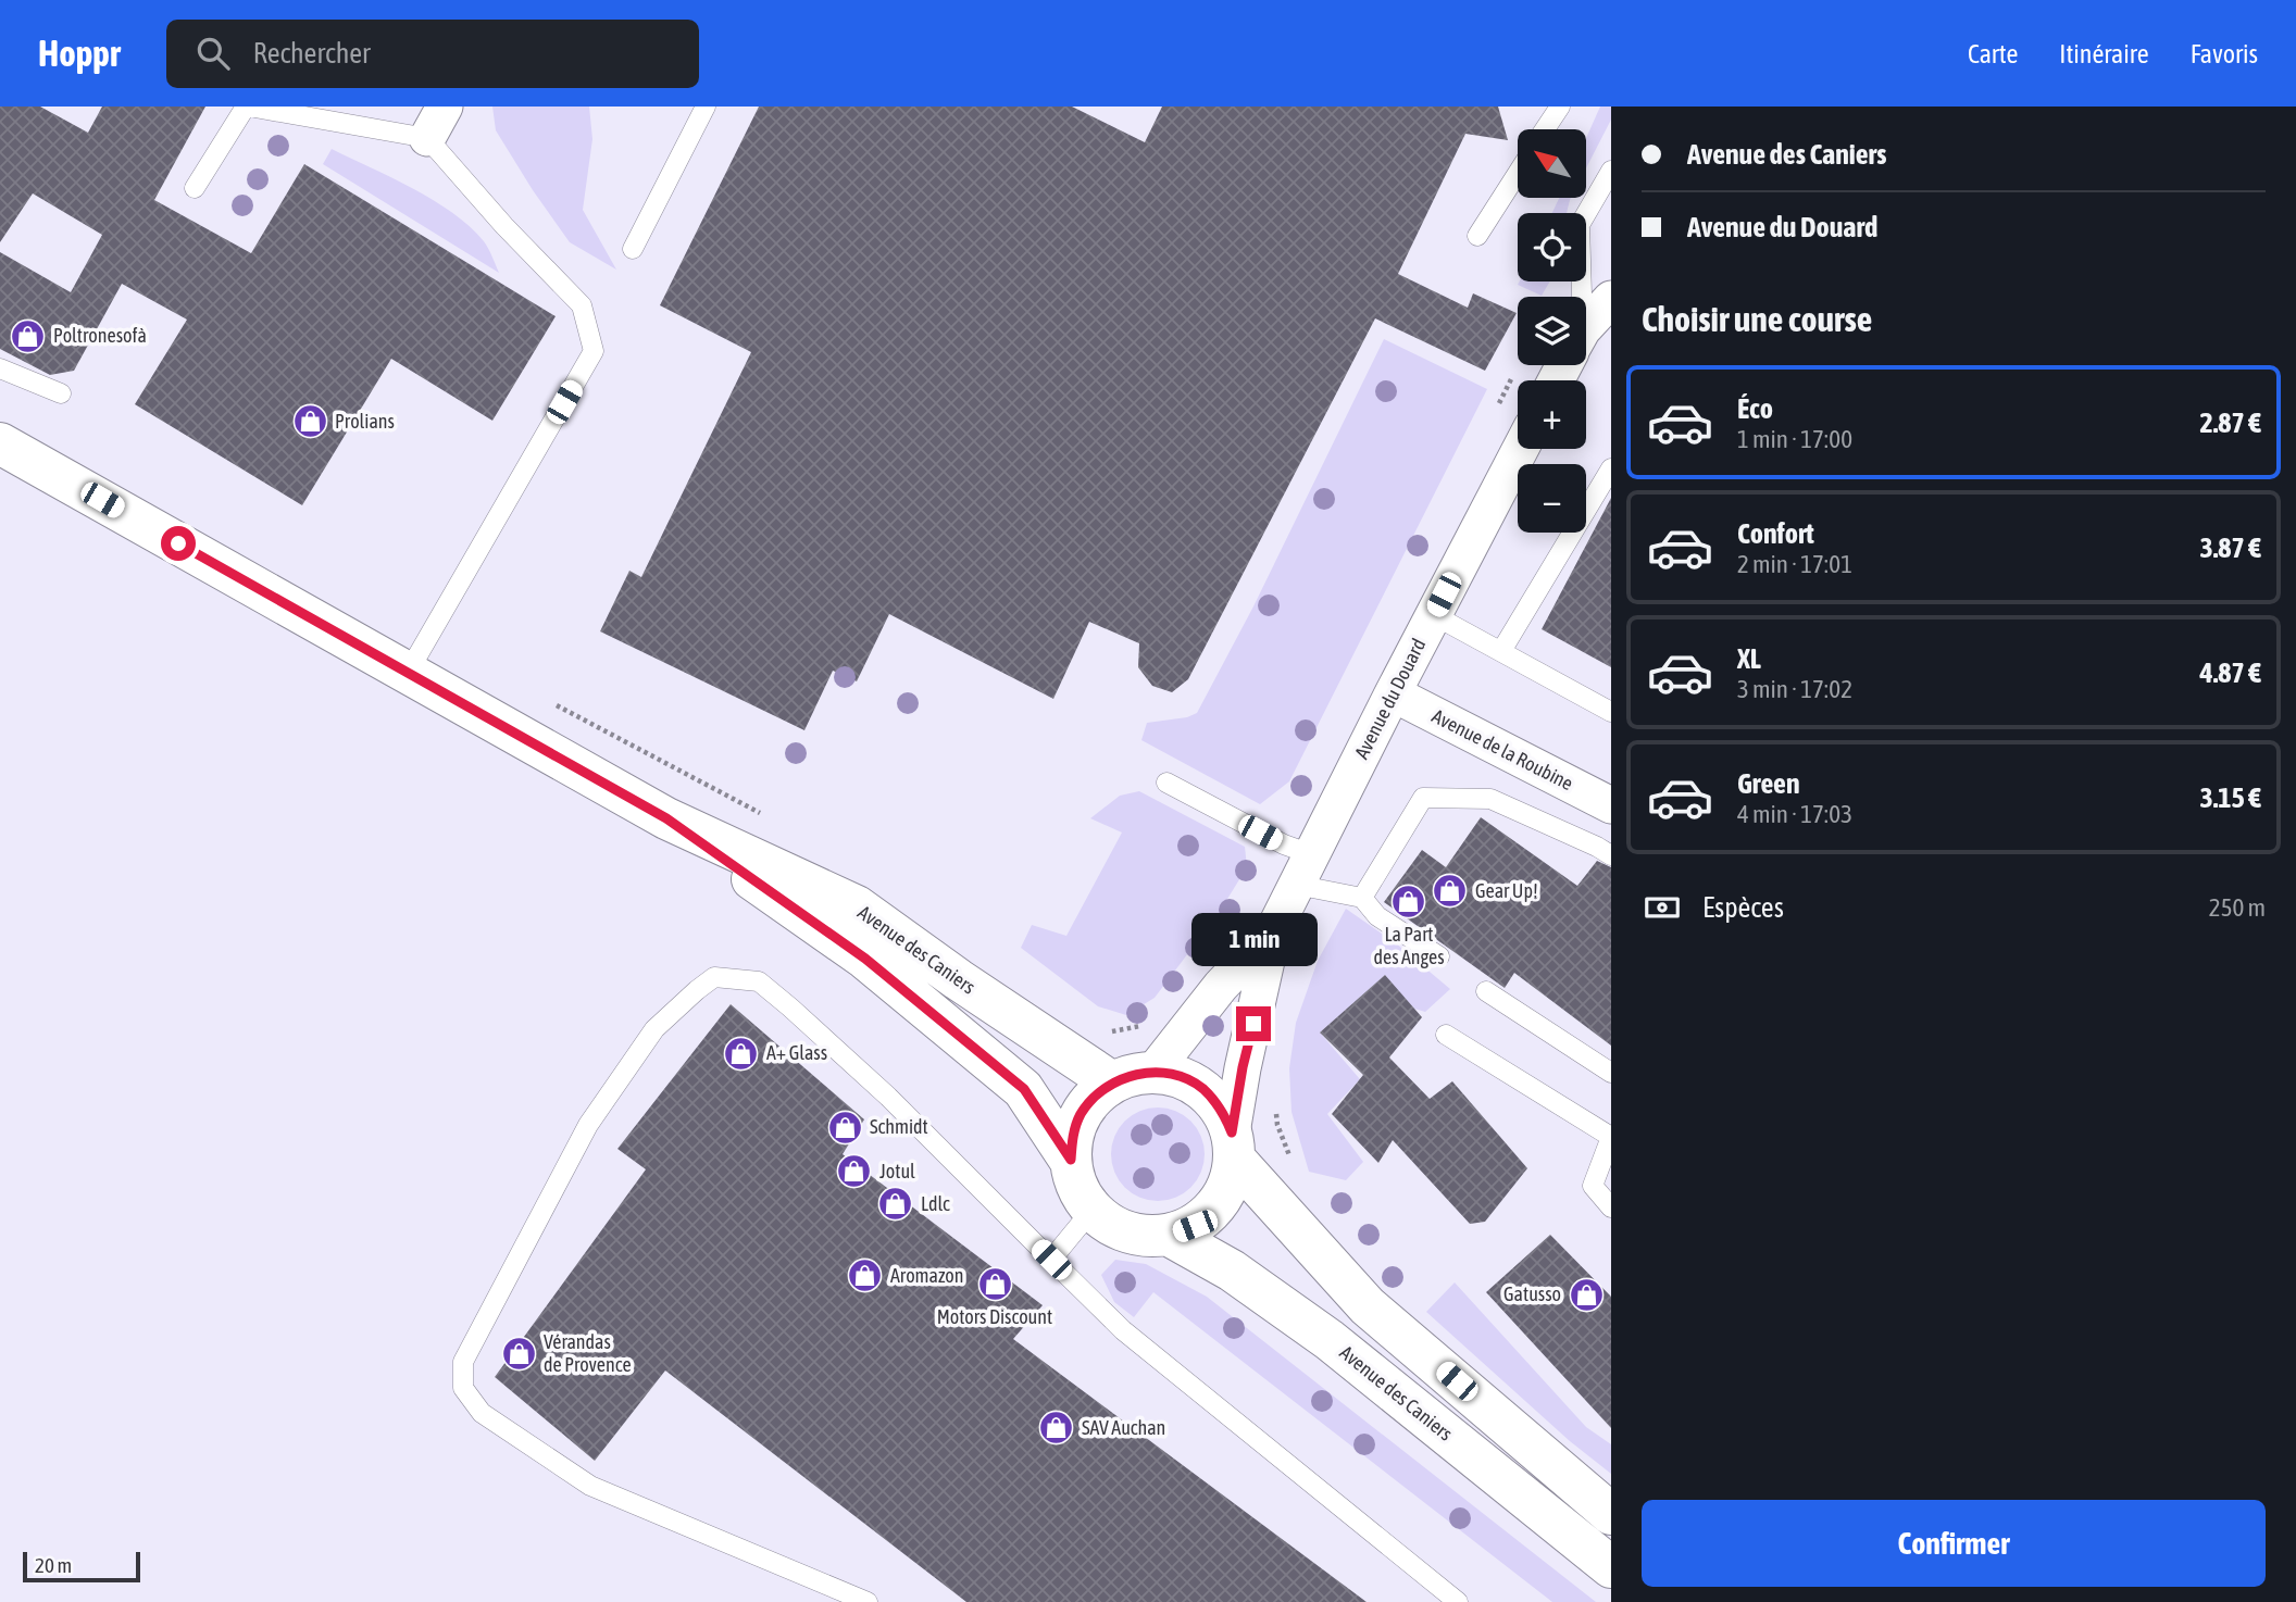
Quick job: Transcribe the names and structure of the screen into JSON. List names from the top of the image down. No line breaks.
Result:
{"streets":{"street":["Avenue du Douard","Avenue de la Roubine","Avenue des Caniers"]},"crossings":[["Avenue du Douard","Avenue de la Roubine"],["Avenue du Douard","Avenue des Caniers"]],"places":{"shop":["Poltronesofà","Prolians","Gear Up!","La Part des Anges","A+ Glass","Schmidt","Jotul","Ldlc","Aromazon","Motors Discount","Gatusso","Vérandas de Provence","SAV Auchan"]},"scale_bar":"20 m","north":"top left","page":{"header":"Hoppr","search":"Rechercher","nav":["Carte","Itinéraire","Favoris"],"banner":["Avenue des Caniers","Avenue du Douard"],"map_buttons":["+","−"],"heading":"Choisir une course","list":[{"name":"Éco","note":"1 min · 17:00","value":"2.87 €"},{"name":"Confort","note":"2 min · 17:01","value":"3.87 €"},{"name":"XL","note":"3 min · 17:02","value":"4.87 €"},{"name":"Green","note":"4 min · 17:03","value":"3.15 €"}],"pay":["Espèces","250 m"],"bubble":"1 min","buttons":"Confirmer","scale":"20 m"}}
